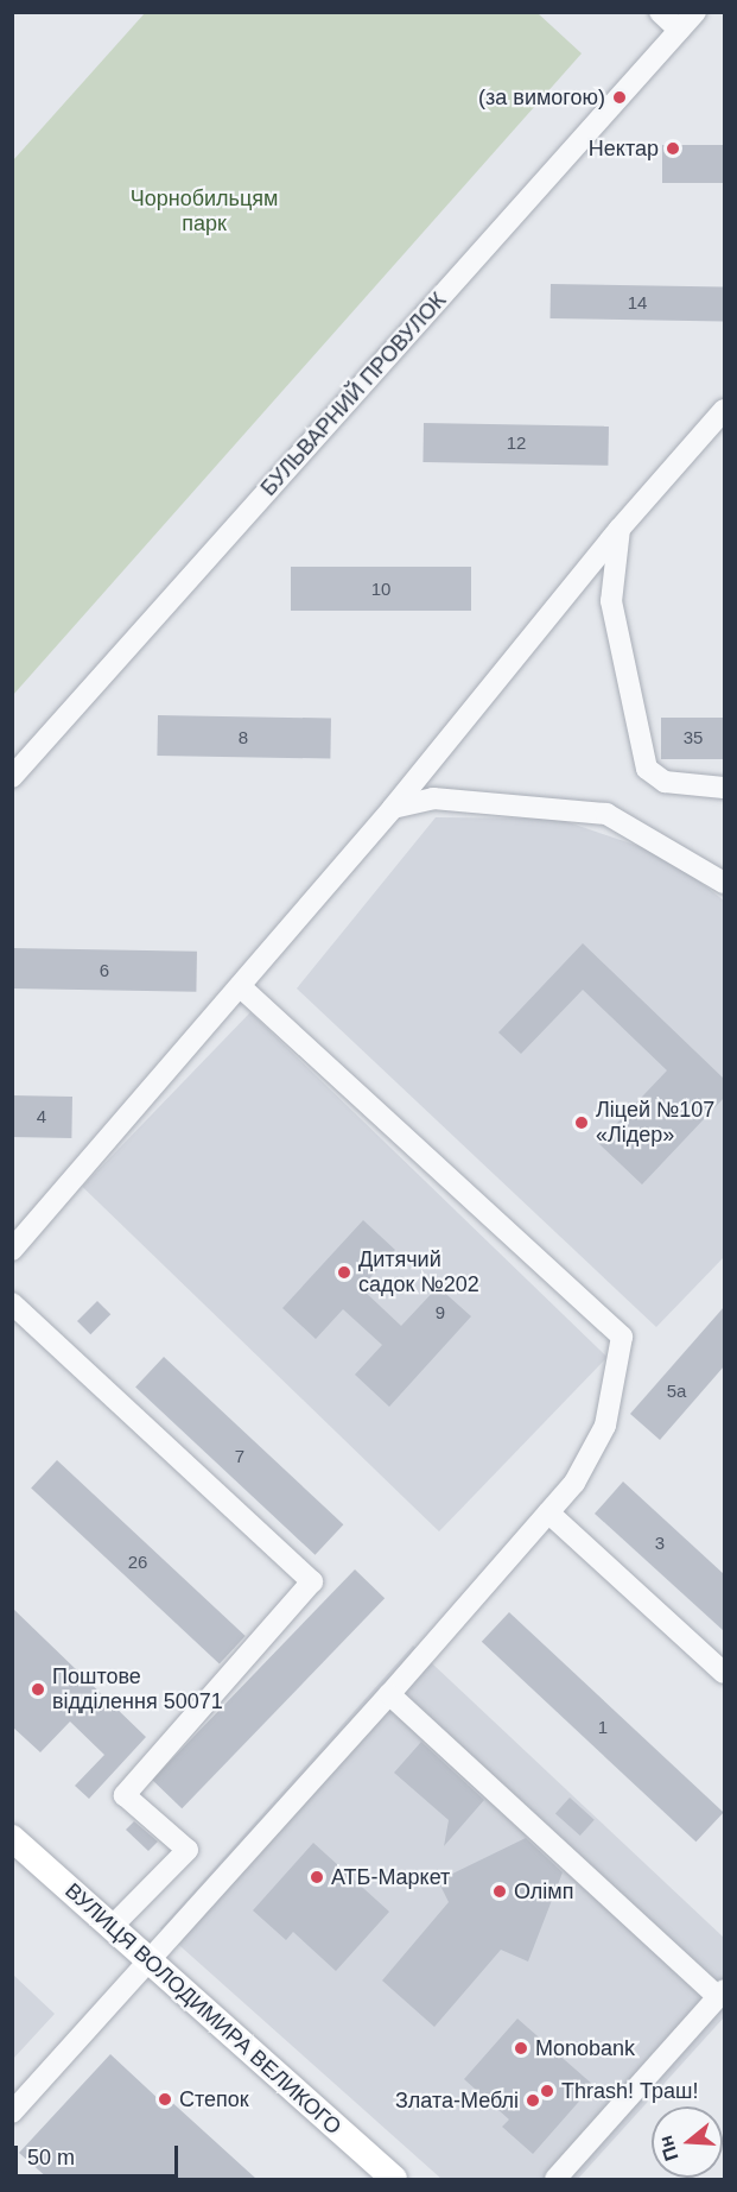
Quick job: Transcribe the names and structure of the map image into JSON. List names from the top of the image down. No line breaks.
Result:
{"streets":{"main road":["ВУЛИЦЯ ВОЛОДИМИРА ВЕЛИКОГО"],"street":["БУЛЬВАРНИЙ ПРОВУЛОК"]},"parks":["Чорнобильцям парк"],"places":["(за вимогою)","Нектар","Ліцей №107 «Лідер»","Дитячий садок №202","Поштове відділення 50071","АТБ-Маркет","Олімп","Monobank","Thrash! Траш!","Степок","Злата-Меблі"],"house_numbers":["14","12","10","8","35","6","4","9","5а","7","3","26","1"],"scale_bar":"50 m","north":"left"}
